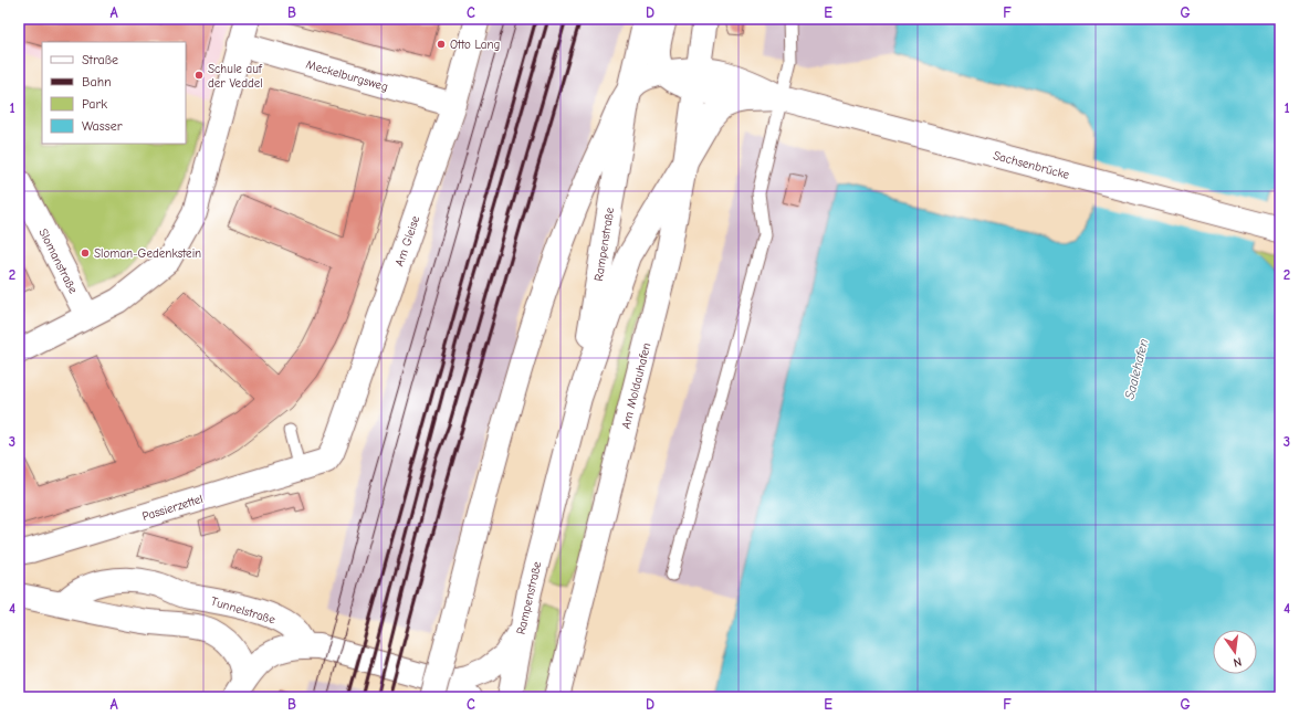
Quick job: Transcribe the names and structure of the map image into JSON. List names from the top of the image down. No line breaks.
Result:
{"streets":{"street":["Meckelburgsweg","Sachsenbrücke","Am Gleise","Rampenstraße","Slomanstraße","Am Moldauhafen","Passierzettel","Tunnelstraße"]},"crossings":[["Meckelburgsweg","Am Gleise"],["Sachsenbrücke","Rampenstraße"],["Sachsenbrücke","Am Moldauhafen"],["Am Gleise","Passierzettel"],["Rampenstraße","Am Moldauhafen"]],"water":["Saalehafen"],"places":["Otto Lang","Schule auf der Veddel","Sloman-Gedenkstein"],"legend":["Straße","Bahn","Park","Wasser"],"north":"bottom","grid":{"columns":["A","B","C","D","E","F","G"],"rows":["1","2","3","4"]}}
